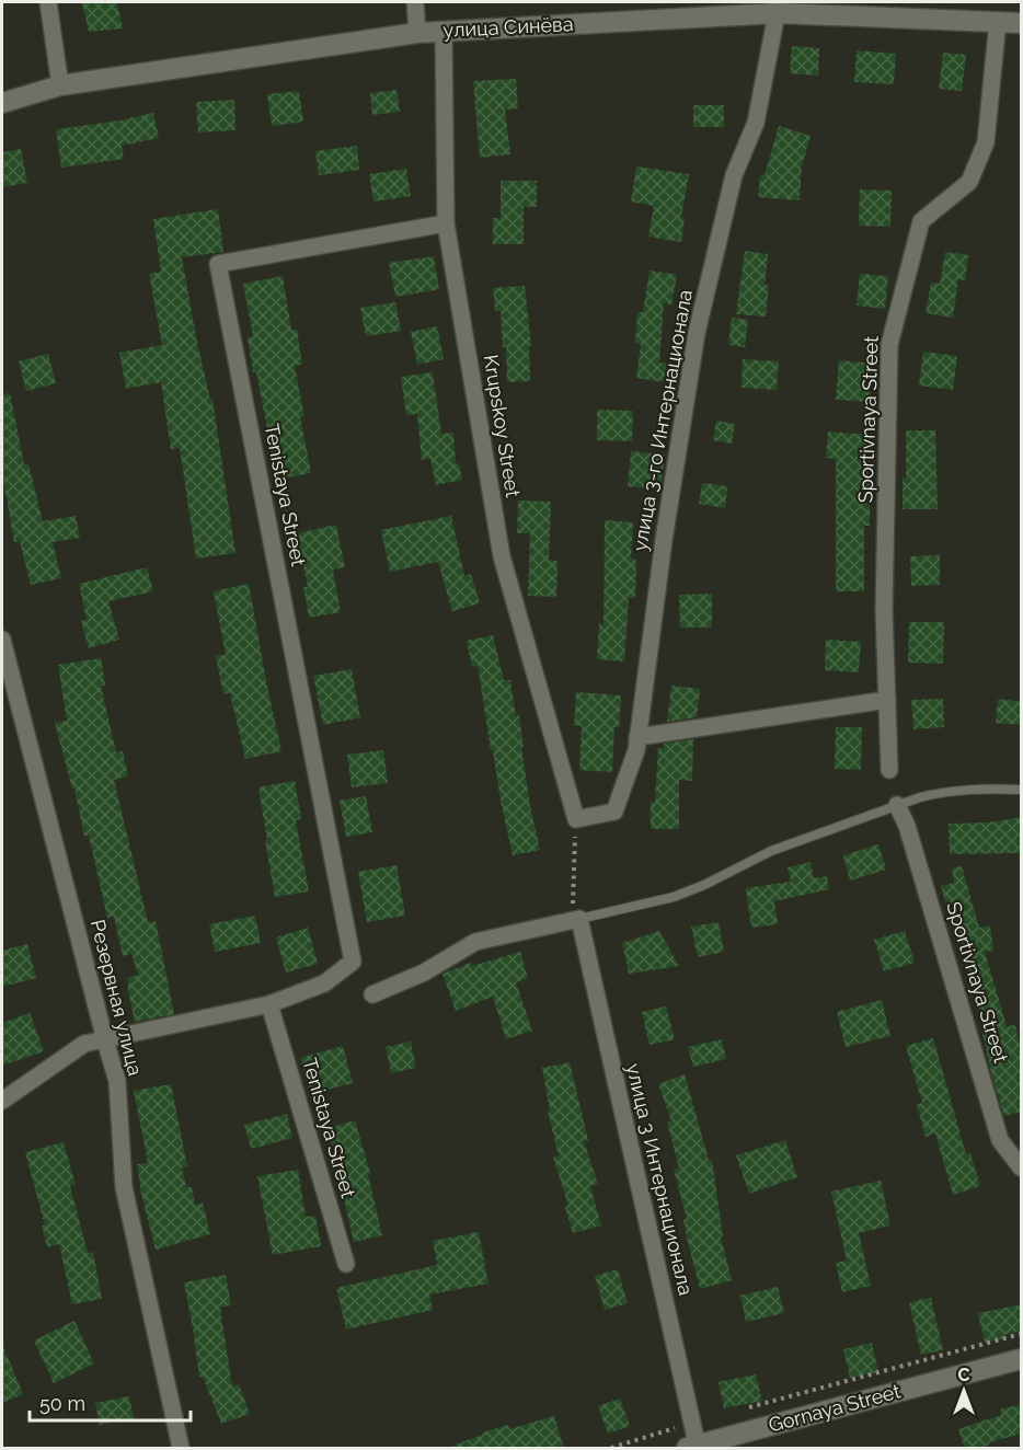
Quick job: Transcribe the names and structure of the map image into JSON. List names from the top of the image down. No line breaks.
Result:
{"streets":{"main road":["улица Синёва","Gornaya Street"],"street":["Sportivnaya Street","улица 3-го Интернационала","Krupskoy Street","Tenistaya Street","Резервная улица","улица 3 Интернационала"]},"crossings":[["улица Синёва","Sportivnaya Street"],["улица Синёва","улица 3-го Интернационала"],["улица Синёва","Krupskoy Street"],["улица 3-го Интернационала","Krupskoy Street"],["Krupskoy Street","Tenistaya Street"],["улица 3 Интернационала","Gornaya Street"]],"scale_bar":"50 m","north":"top"}
